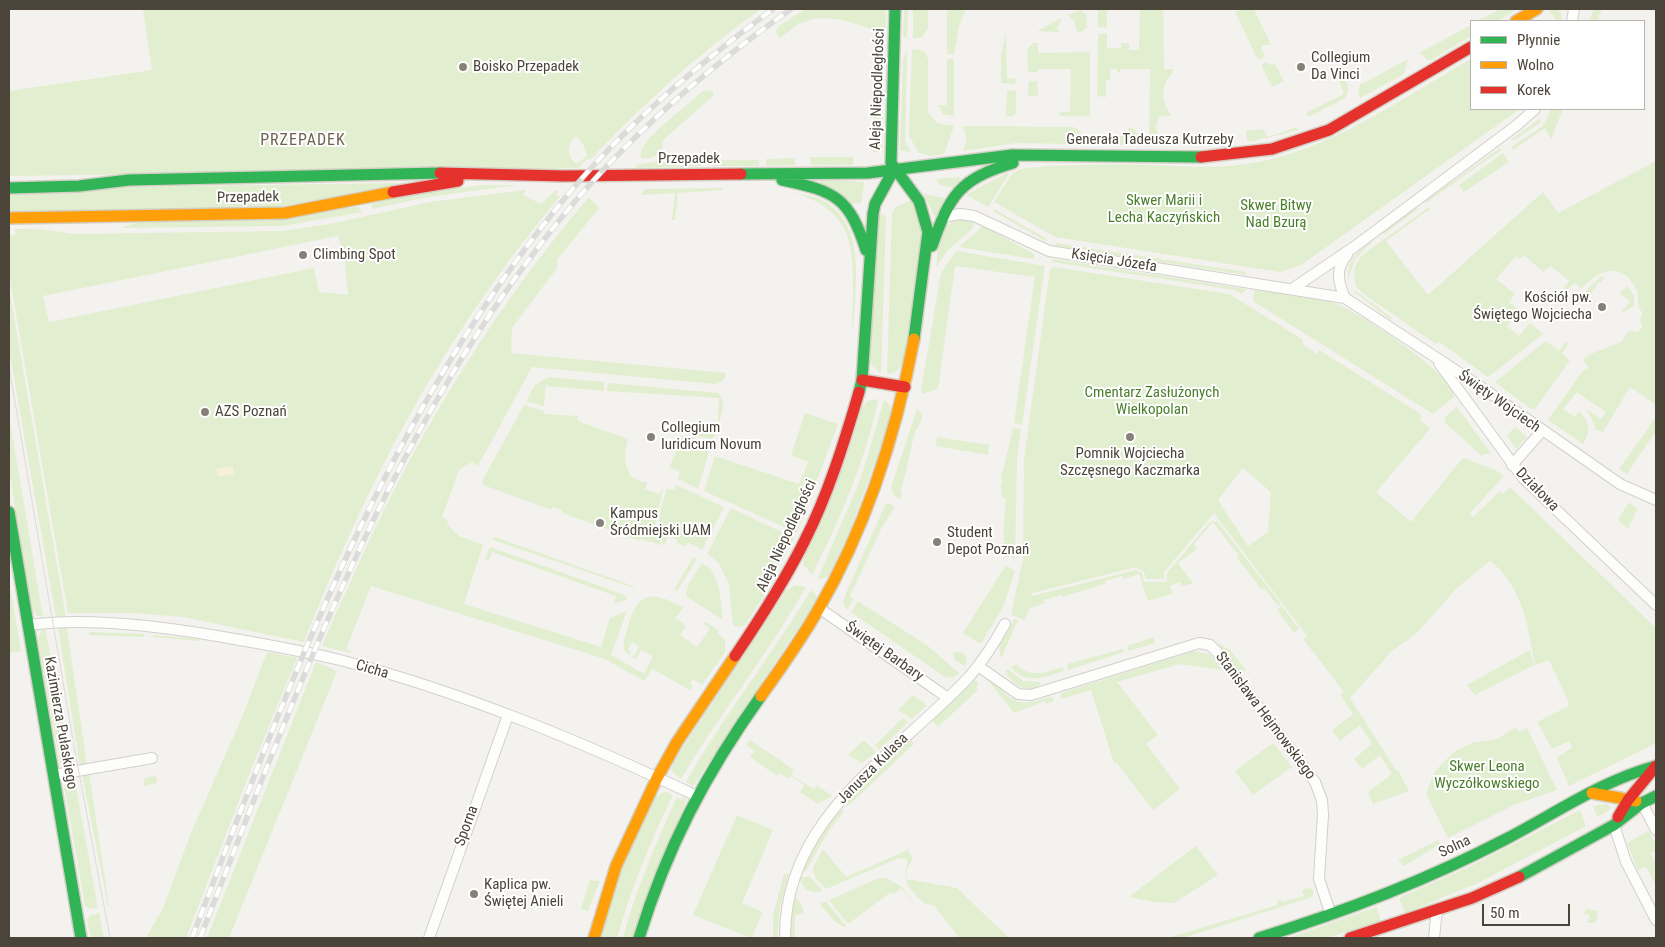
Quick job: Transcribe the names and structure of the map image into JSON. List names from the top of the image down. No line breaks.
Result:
{"streets":{"street":["Aleja Niepodległości","Generała Tadeusza Kutrzeby","Przepadek","Księcia Józefa","Święty Wojciech","Działowa","Świętej Barbary","Cicha","Stanisława Hejmowskiego","Kazimierza Pułaskiego","Janusza Kulasa","Sporna","Solna"]},"crossings":[["Aleja Niepodległości","Generała Tadeusza Kutrzeby"],["Aleja Niepodległości","Przepadek"],["Aleja Niepodległości","Księcia Józefa"],["Aleja Niepodległości","Świętej Barbary"],["Aleja Niepodległości","Cicha"],["Generała Tadeusza Kutrzeby","Przepadek"],["Księcia Józefa","Święty Wojciech"],["Święty Wojciech","Działowa"],["Świętej Barbary","Janusza Kulasa"],["Cicha","Kazimierza Pułaskiego"],["Cicha","Sporna"],["Stanisława Hejmowskiego","Janusza Kulasa"],["Stanisława Hejmowskiego","Solna"]],"districts":["PRZEPADEK"],"parks":["Skwer Marii i Lecha Kaczyńskich","Skwer Bitwy Nad Bzurą","Cmentarz Zasłużonych Wielkopolan","Skwer Leona Wyczółkowskiego"],"places":["Boisko Przepadek","Collegium Da Vinci","Climbing Spot","Kościół pw. Świętego Wojciecha","AZS Poznań","Collegium Iuridicum Novum","Pomnik Wojciecha Szczęsnego Kaczmarka","Kampus Śródmiejski UAM","Student Depot Poznań","Kaplica pw. Świętej Anieli"],"legend":["Płynnie","Wolno","Korek"],"scale_bar":"50 m"}
